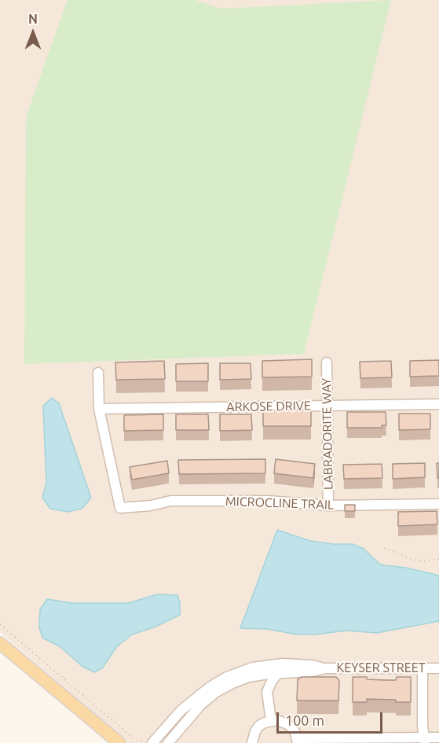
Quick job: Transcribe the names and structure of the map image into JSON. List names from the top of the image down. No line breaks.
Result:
{"streets":{"street":["ARKOSE DRIVE","LABRADORITE WAY","MICROCLINE TRAIL","KEYSER STREET"]},"crossings":[["ARKOSE DRIVE","LABRADORITE WAY"],["ARKOSE DRIVE","MICROCLINE TRAIL"],["LABRADORITE WAY","MICROCLINE TRAIL"]],"scale_bar":"100 m","north":"top"}
